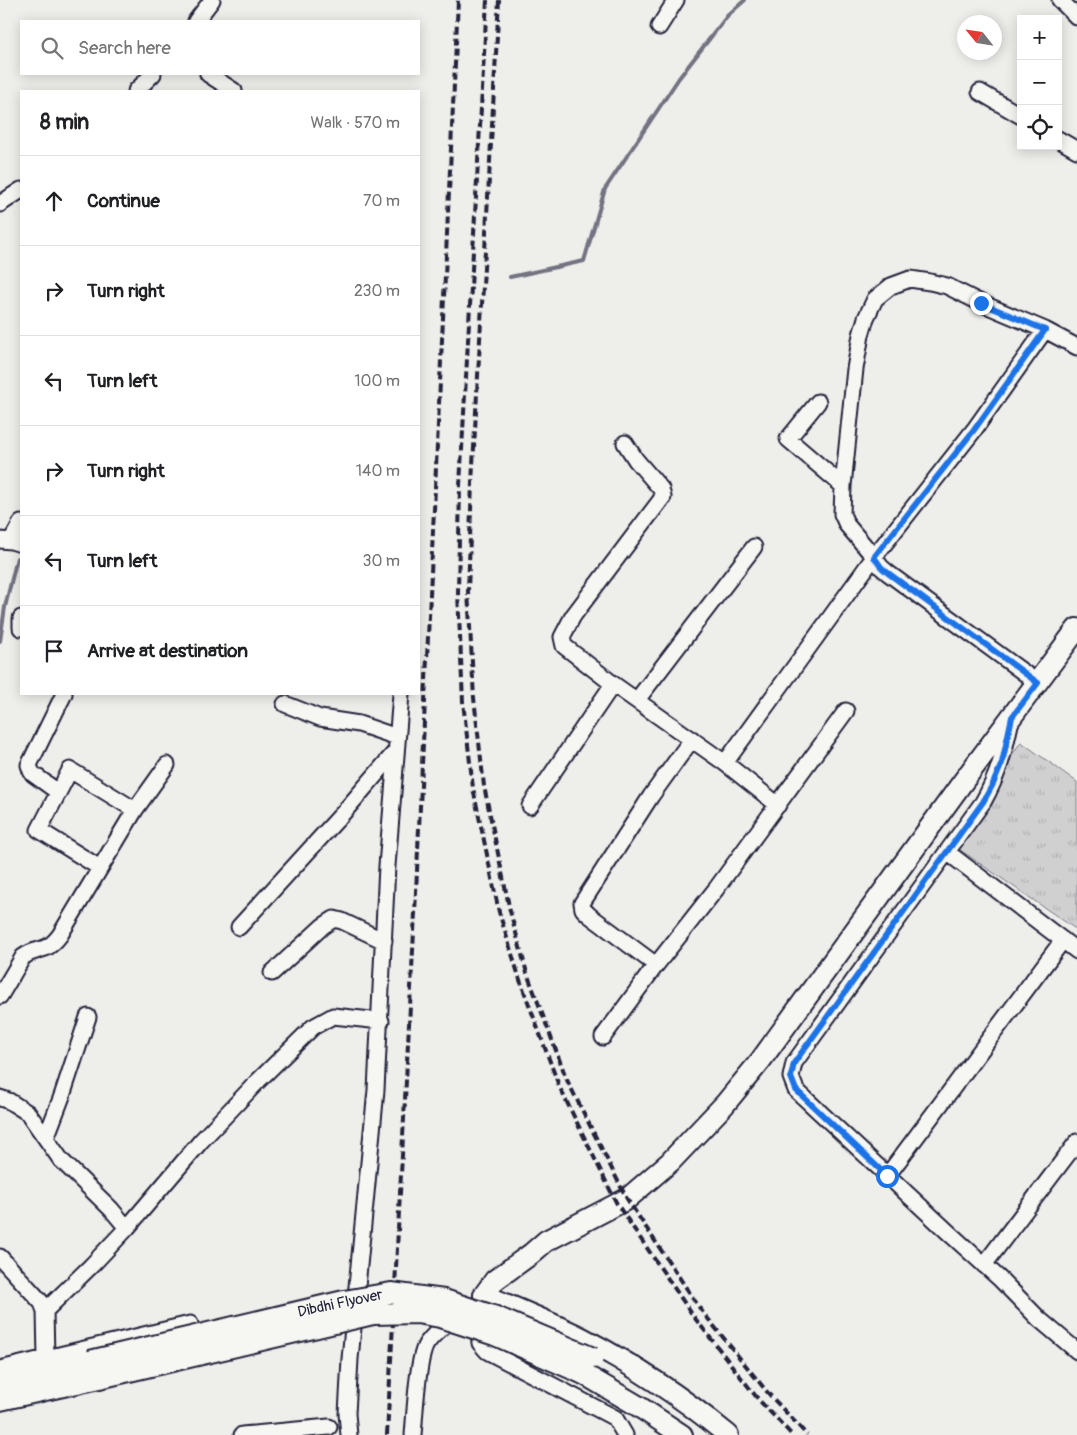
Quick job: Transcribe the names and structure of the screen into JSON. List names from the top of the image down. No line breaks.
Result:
{"streets":{"main road":["Dibdhi Flyover"]},"north":"top left","page":{"map_buttons":["+","−"],"search":"Search here","heading":["8 min","Walk · 570 m"],"list":[["Continue","70 m"],["Turn right","230 m"],["Turn left","100 m"],["Turn right","140 m"],["Turn left","30 m"],"Arrive at destination"]}}
